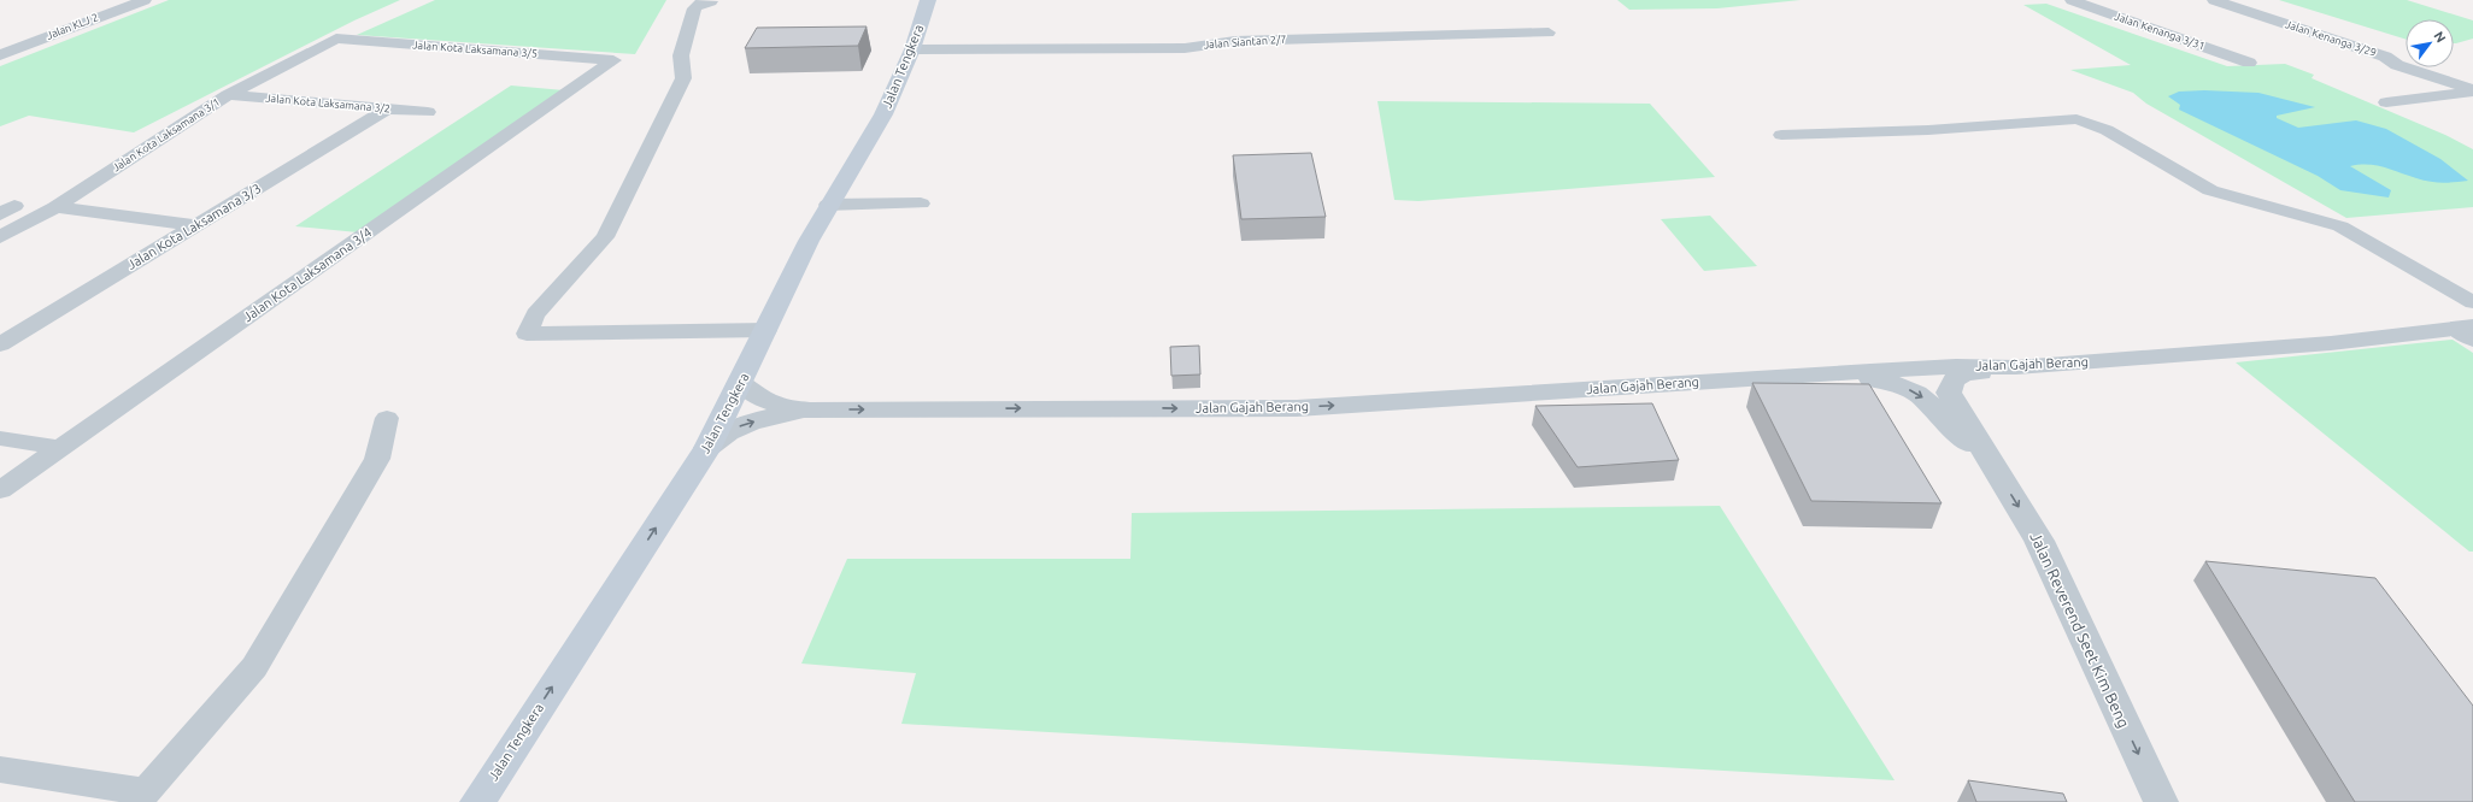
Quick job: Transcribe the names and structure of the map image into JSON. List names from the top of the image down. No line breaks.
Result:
{"streets":{"main road":["Jalan Tengkera"],"street":["Jalan KLJ 2","Jalan Kenanga 3/31","Jalan Kenanga 3/29","Jalan Siantan 2/7","Jalan Kota Laksamana 3/5","Jalan Kota Laksamana 3/2","Jalan Kota Laksamana 3/1","Jalan Kota Laksamana 3/3","Jalan Kota Laksamana 3/4","Jalan Gajah Berang","Jalan Reverend Seet Kim Beng"]},"crossings":[["Jalan Siantan 2/7","Jalan Tengkera"],["Jalan Kota Laksamana 3/5","Jalan Kota Laksamana 3/1"],["Jalan Kota Laksamana 3/5","Jalan Kota Laksamana 3/4"],["Jalan Tengkera","Jalan Gajah Berang"],["Jalan Kota Laksamana 3/2","Jalan Kota Laksamana 3/1"],["Jalan Kota Laksamana 3/2","Jalan Kota Laksamana 3/3"],["Jalan Gajah Berang","Jalan Reverend Seet Kim Beng"]],"one_way":["Jalan Tengkera","Jalan Gajah Berang","Jalan Reverend Seet Kim Beng"],"north":"top right"}
